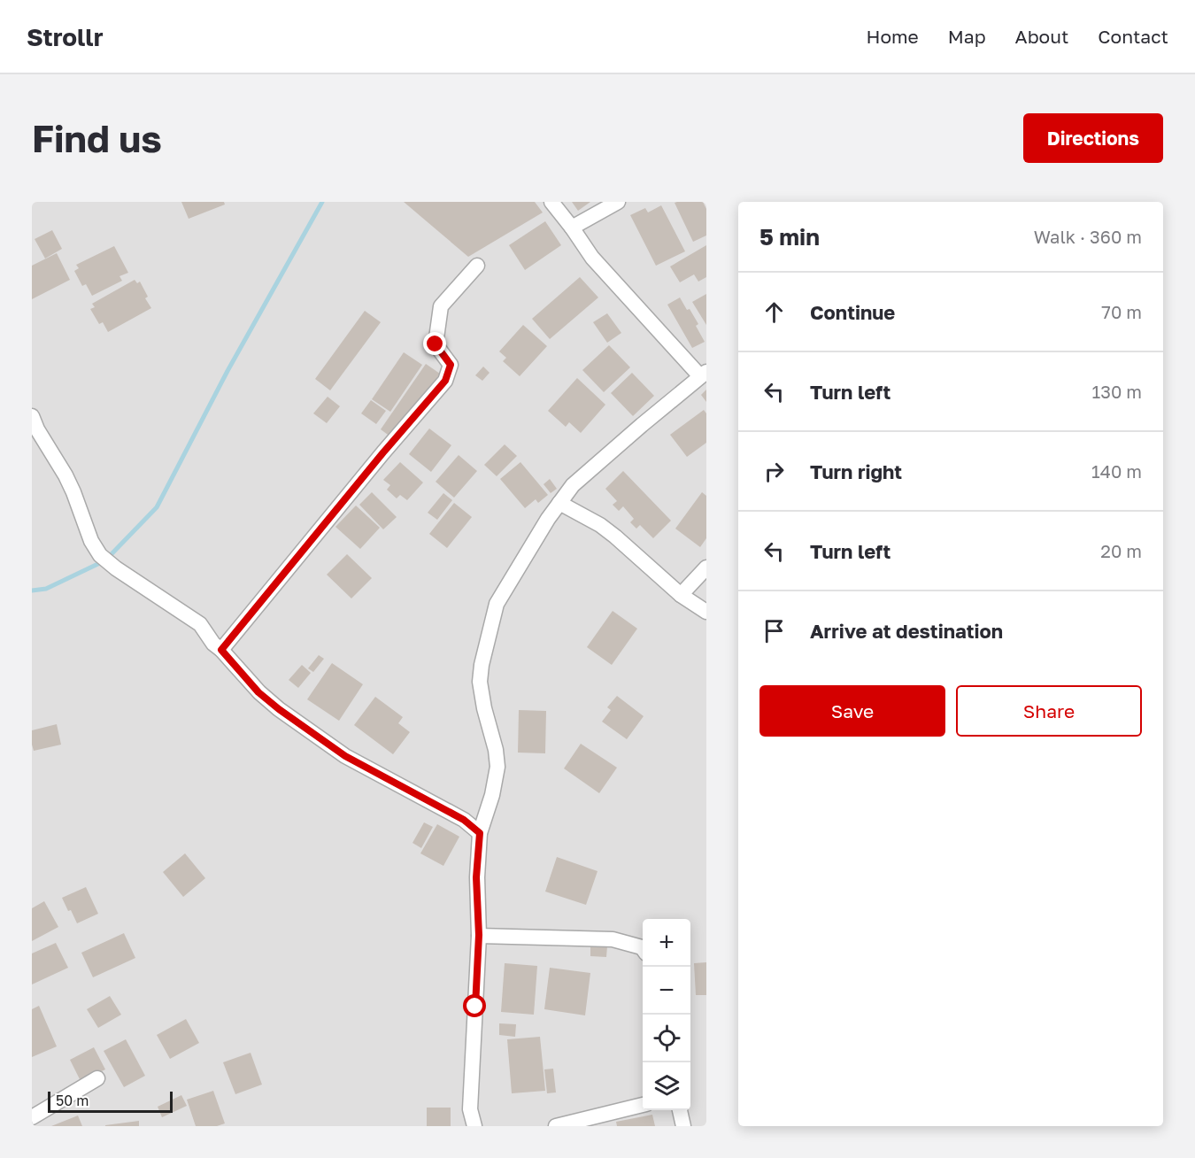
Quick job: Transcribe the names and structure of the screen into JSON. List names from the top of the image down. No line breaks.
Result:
{"scale_bar":"50 m","page":{"header":"Strollr","nav":["Home","Map","About","Contact"],"buttons":["Directions",["Save","Share"]],"title":"Find us","heading":["5 min","Walk · 360 m"],"list":[["Continue","70 m"],["Turn left","130 m"],["Turn right","140 m"],["Turn left","20 m"],"Arrive at destination"],"map_buttons":["+","−"],"scale":"50 m"}}
